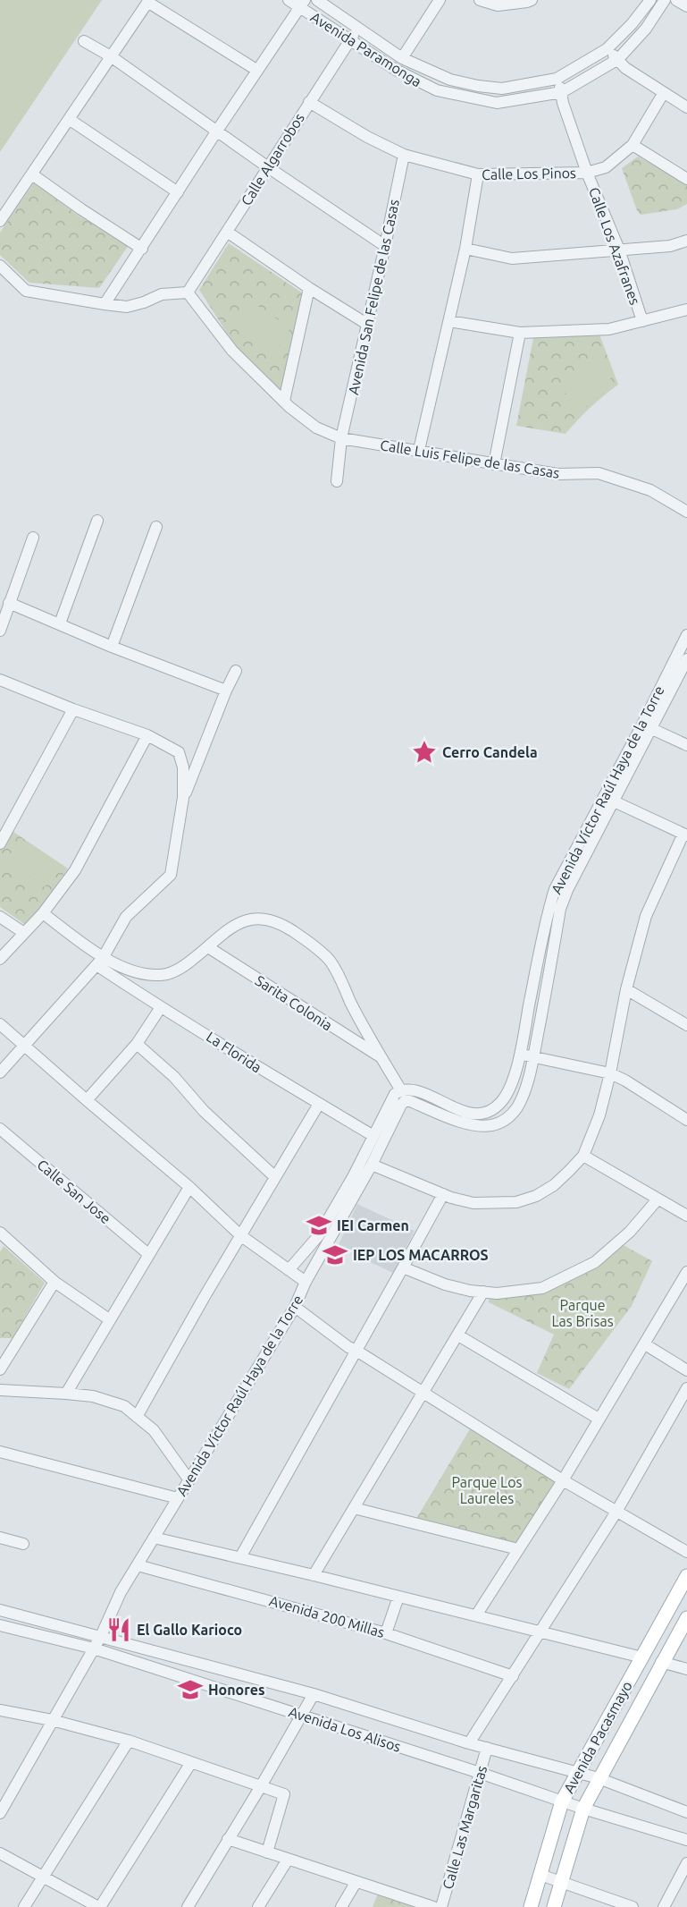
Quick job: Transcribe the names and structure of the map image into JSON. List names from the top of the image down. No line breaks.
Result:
{"streets":{"main road":["Avenida Pacasmayo"],"street":["Avenida Paramonga","Calle Algarrobos","Calle Los Pinos","Calle Los Azafranes","Avenida San Felipe de las Casas","Calle Luis Felipe de las Casas","Avenida Víctor Raúl Haya de la Torre","Sarita Colonia","La Florida","Calle San Jose","Avenida 200 Millas","Avenida Los Alisos","Calle Las Margaritas"]},"crossings":[["Avenida Paramonga","Calle Algarrobos"],["Avenida Paramonga","Calle Los Azafranes"],["Calle Algarrobos","Calle Los Pinos"],["Calle Algarrobos","Calle Luis Felipe de las Casas"],["Calle Los Pinos","Calle Los Azafranes"],["Calle Los Pinos","Avenida San Felipe de las Casas"],["Avenida San Felipe de las Casas","Calle Luis Felipe de las Casas"],["Avenida Víctor Raúl Haya de la Torre","La Florida"],["Avenida Víctor Raúl Haya de la Torre","Avenida 200 Millas"],["Avenida Víctor Raúl Haya de la Torre","Avenida Los Alisos"],["Avenida Los Alisos","Avenida Pacasmayo"],["Avenida Los Alisos","Calle Las Margaritas"]],"parks":["Parque Las Brisas","Parque Los Laureles"],"places":{"place":["Cerro Candela"],"school or university":["IEI Carmen","IEP LOS MACARROS","Honores"],"restaurant":["El Gallo Karioco"]}}
